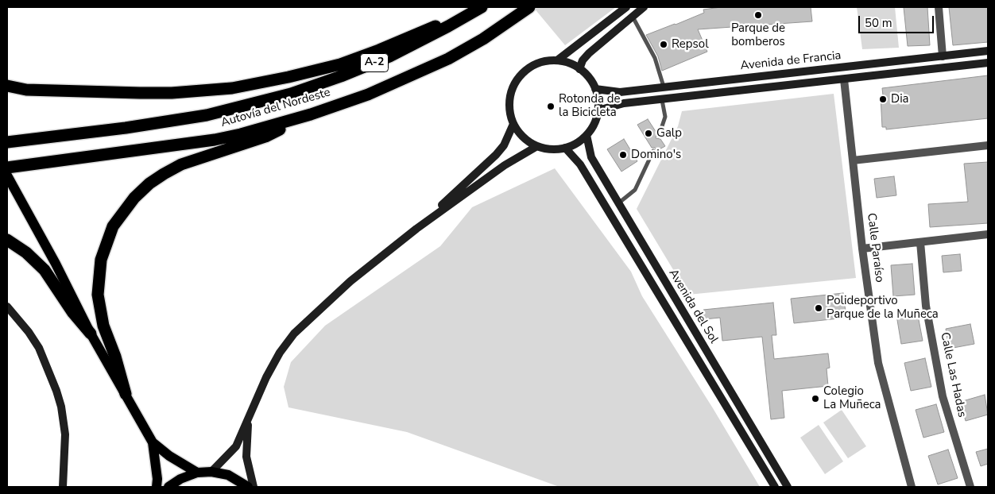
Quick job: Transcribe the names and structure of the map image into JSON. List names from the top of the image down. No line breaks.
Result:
{"streets":{"highway":["A-2","Autovía del Nordeste"],"main road":["Avenida de Francia","Avenida del Sol"],"street":["Calle Paraíso","Calle Las Hadas"]},"crossings":[["Avenida de Francia","Calle Paraíso"],["Avenida de Francia","Avenida del Sol"]],"places":["Parque de bomberos","Repsol","Dia","Rotonda de la Bicicleta","Galp","Domino's","Polideportivo Parque de la Muñeca","Colegio La Muñeca"],"scale_bar":"50 m"}
